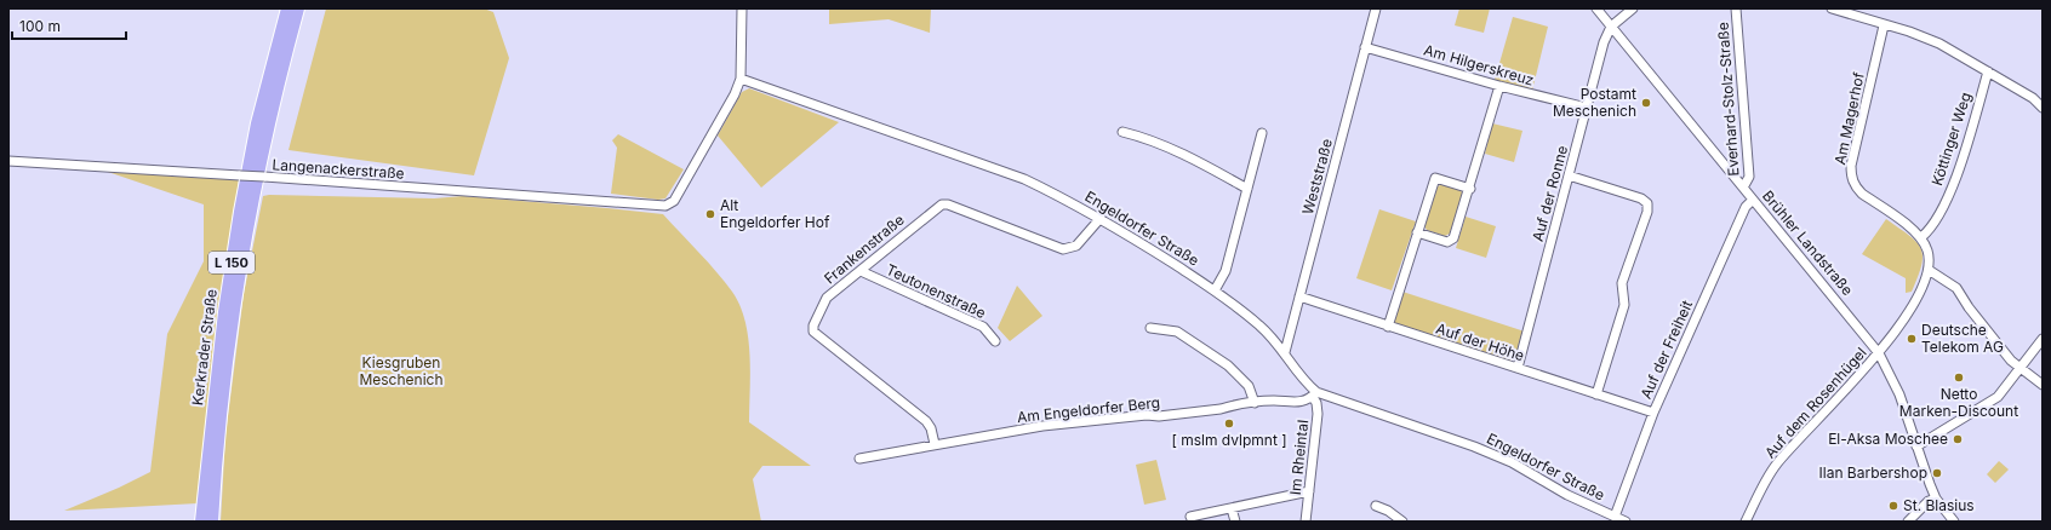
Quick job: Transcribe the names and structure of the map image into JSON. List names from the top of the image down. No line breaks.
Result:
{"streets":{"highway":["L 150","Kerkrader Straße"],"street":["Am Hilgerskreuz","Everhard-Stolz-Straße","Am Magerhof","Köttinger Weg","Langenackerstraße","Weststraße","Auf der Ronne","Engeldorfer Straße","Brühler Landstraße","Frankenstraße","Teutonenstraße","Auf der Höhe","Auf der Freiheit","Auf dem Rosenhügel","Am Engeldorfer Berg","Im Rheintal"]},"crossings":[["Am Hilgerskreuz","Weststraße"],["Am Hilgerskreuz","Auf der Ronne"],["Everhard-Stolz-Straße","Brühler Landstraße"],["Am Magerhof","Köttinger Weg"],["Langenackerstraße","Engeldorfer Straße"],["Weststraße","Engeldorfer Straße"],["Weststraße","Auf der Höhe"],["Auf der Ronne","Brühler Landstraße"],["Auf der Ronne","Auf der Höhe"],["Engeldorfer Straße","Frankenstraße"],["Engeldorfer Straße","Auf der Freiheit"],["Engeldorfer Straße","Am Engeldorfer Berg"],["Engeldorfer Straße","Im Rheintal"],["Brühler Landstraße","Auf der Freiheit"],["Brühler Landstraße","Auf dem Rosenhügel"],["Frankenstraße","Teutonenstraße"],["Frankenstraße","Am Engeldorfer Berg"],["Auf der Höhe","Auf der Freiheit"],["Am Engeldorfer Berg","Im Rheintal"]],"parks":["Kiesgruben Meschenich"],"places":["Postamt Meschenich","Alt Engeldorfer Hof","Deutsche Telekom AG","Netto Marken-Discount","[ mslm dvlpmnt ]","El-Aksa Moschee","Ilan Barbershop","St. Blasius"],"scale_bar":"100 m"}
